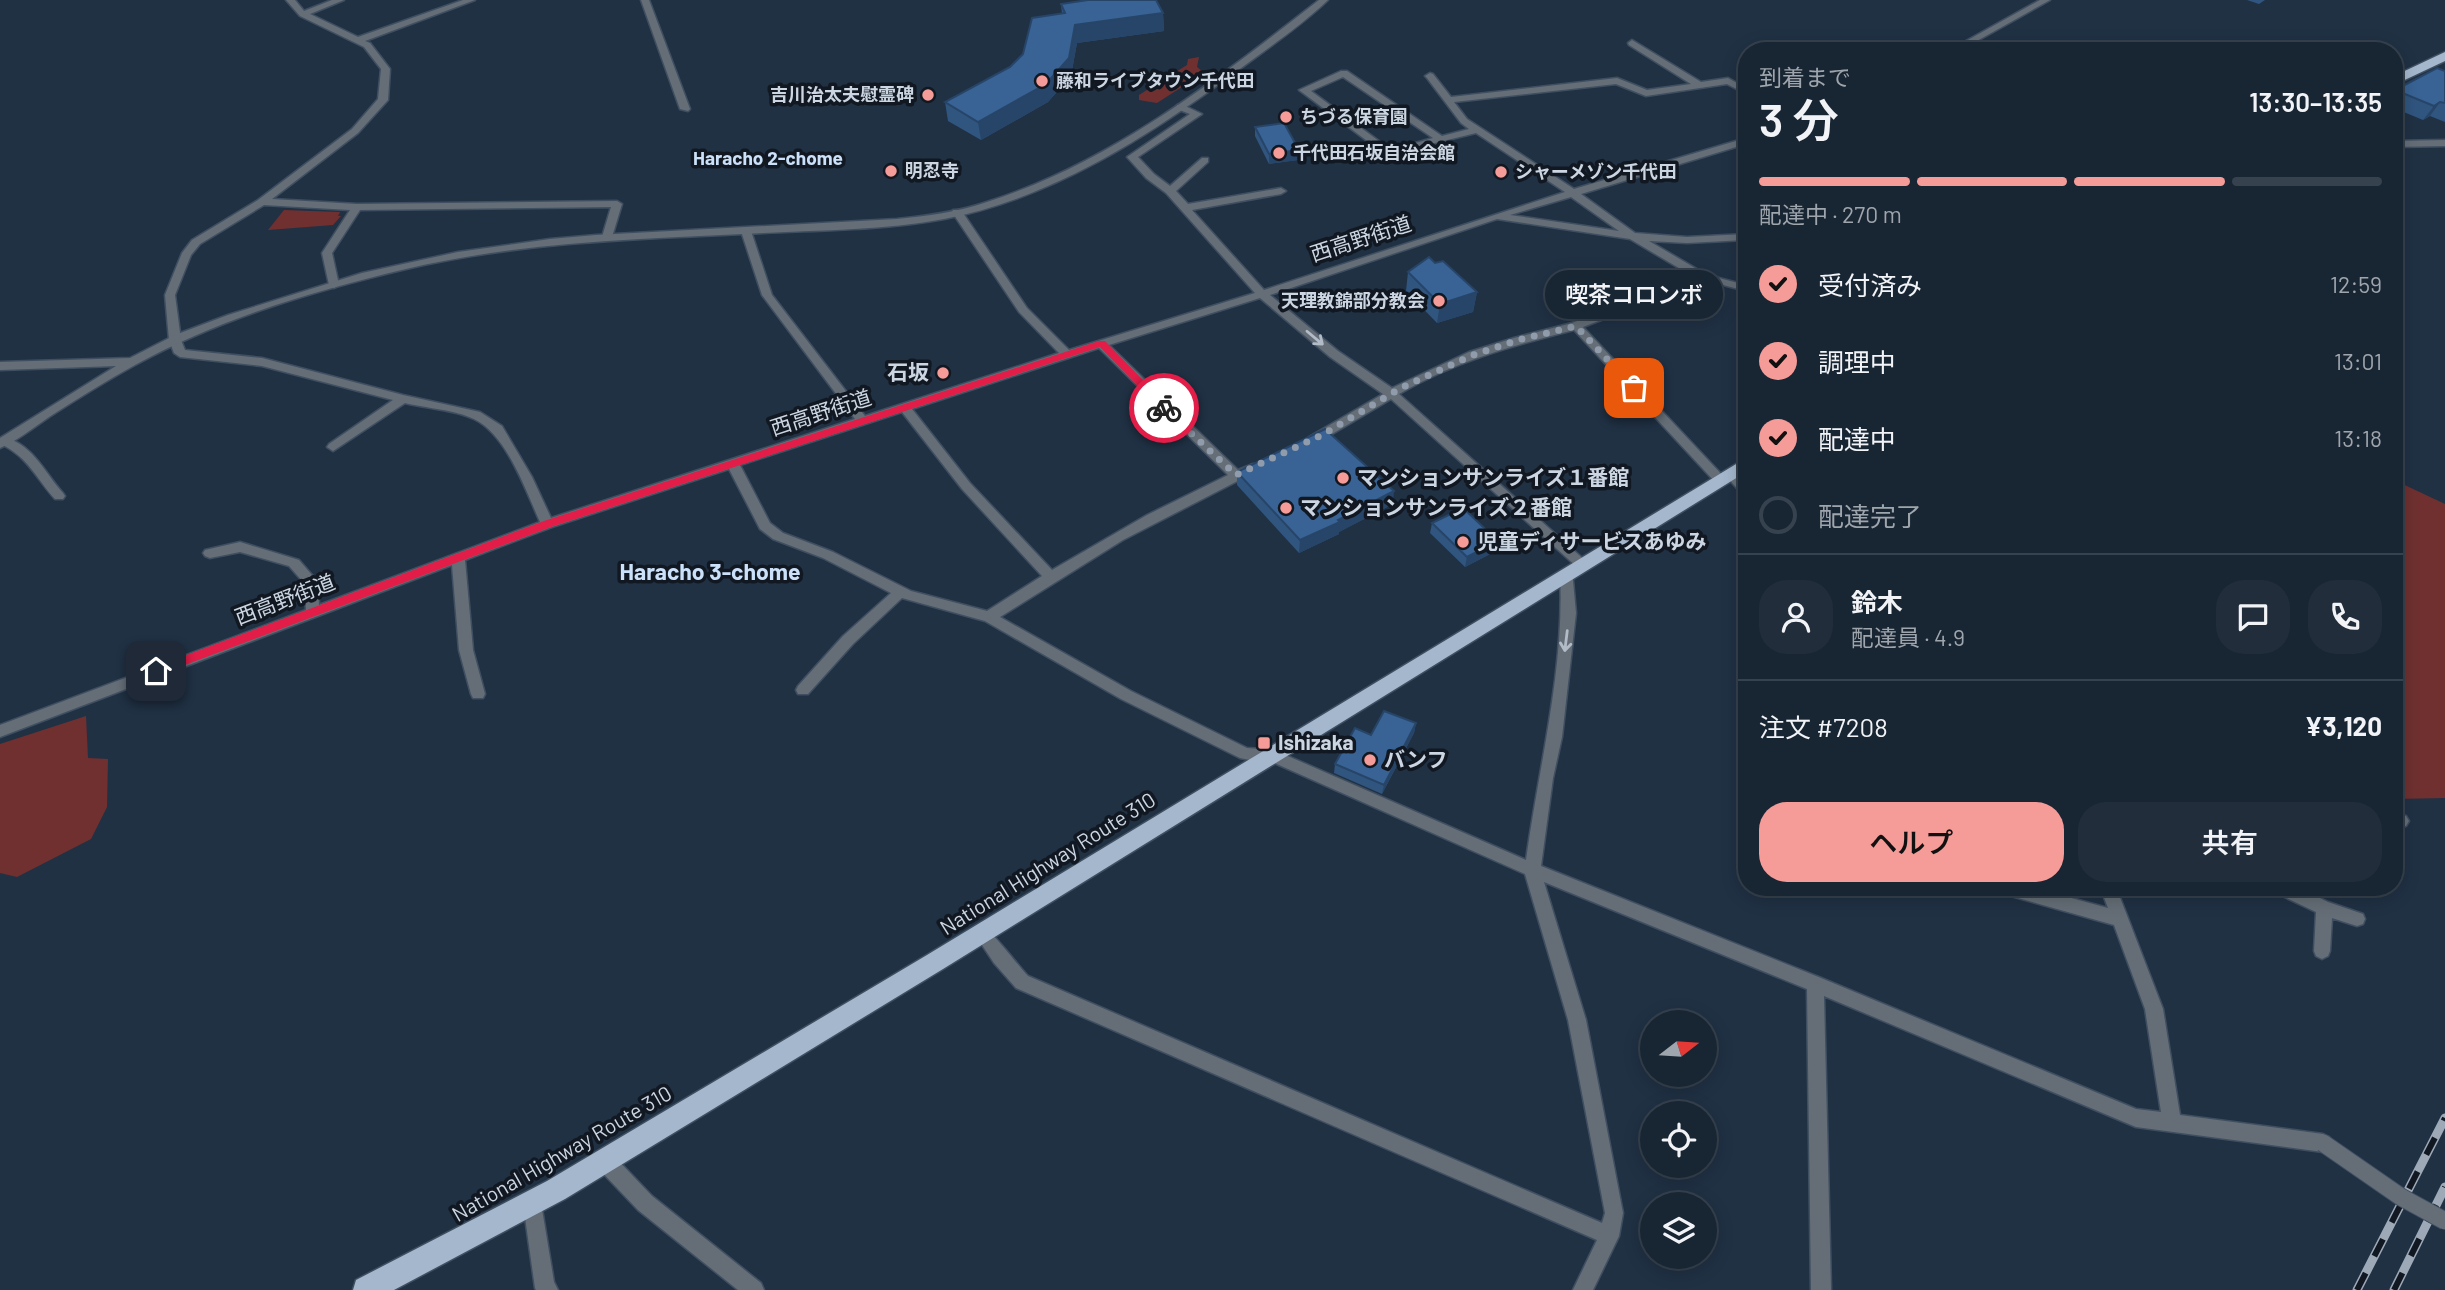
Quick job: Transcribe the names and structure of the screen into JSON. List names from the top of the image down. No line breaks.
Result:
{"streets":{"highway":["National Highway Route 310"],"street":["西高野街道"]},"districts":["Haracho 2-chome","Haracho 3-chome"],"places":{"other":["藤和ライブタウン千代田","吉川治太夫慰霊碑","ちづる保育園","千代田石坂自治会館","明忍寺","シャーメゾン千代田","天理教錦部分教会","石坂","喫茶コロンボ","マンションサンライズ１番館","マンションサンライズ２番館","児童ディサービスあゆみ","バンフ"],"transit":["Ishizaka"]},"north":"right","page":{"heading":["3 分","到着まで","13:30–13:35"],"panel":["鈴木","配達員 · 4.9","注文 #7208","¥3,120"],"bar":"配達中 · 270 m","list":[["受付済み","12:59"],["調理中","13:01"],["配達中","13:18"],"配達完了"],"bubble":"喫茶コロンボ","buttons":["ヘルプ","共有"]}}
